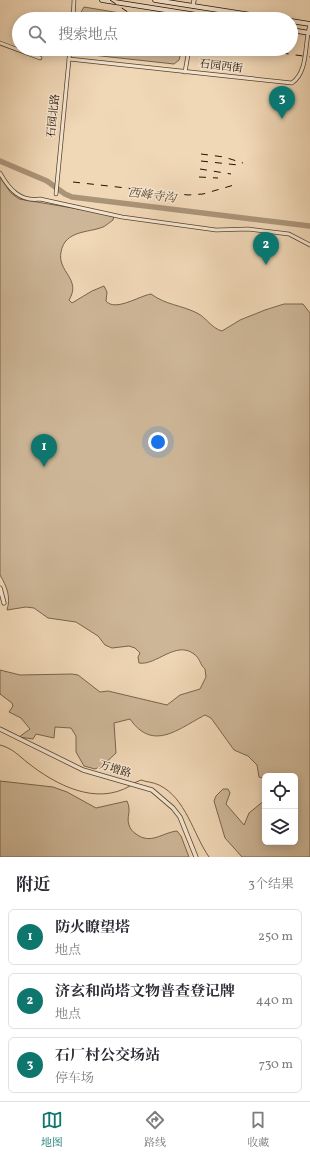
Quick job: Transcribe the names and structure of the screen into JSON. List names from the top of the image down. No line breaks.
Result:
{"streets":{"street":["石园西街","石园北路","万增路"]},"crossings":[["石园西街","石园北路"]],"water":["西峰寺沟"],"page":{"search":"搜索地点","pins":["3","2","1"],"heading":["附近","3个结果"],"list":[{"mark":"1","name":"防火瞭望塔","note":"地点","value":"250 m"},{"mark":"2","name":"济玄和尚塔文物普查登记牌","note":"地点","value":"440 m"},{"mark":"3","name":"石厂村公交场站","note":"停车场","value":"730 m"}],"nav":["地图","路线","收藏"]}}
